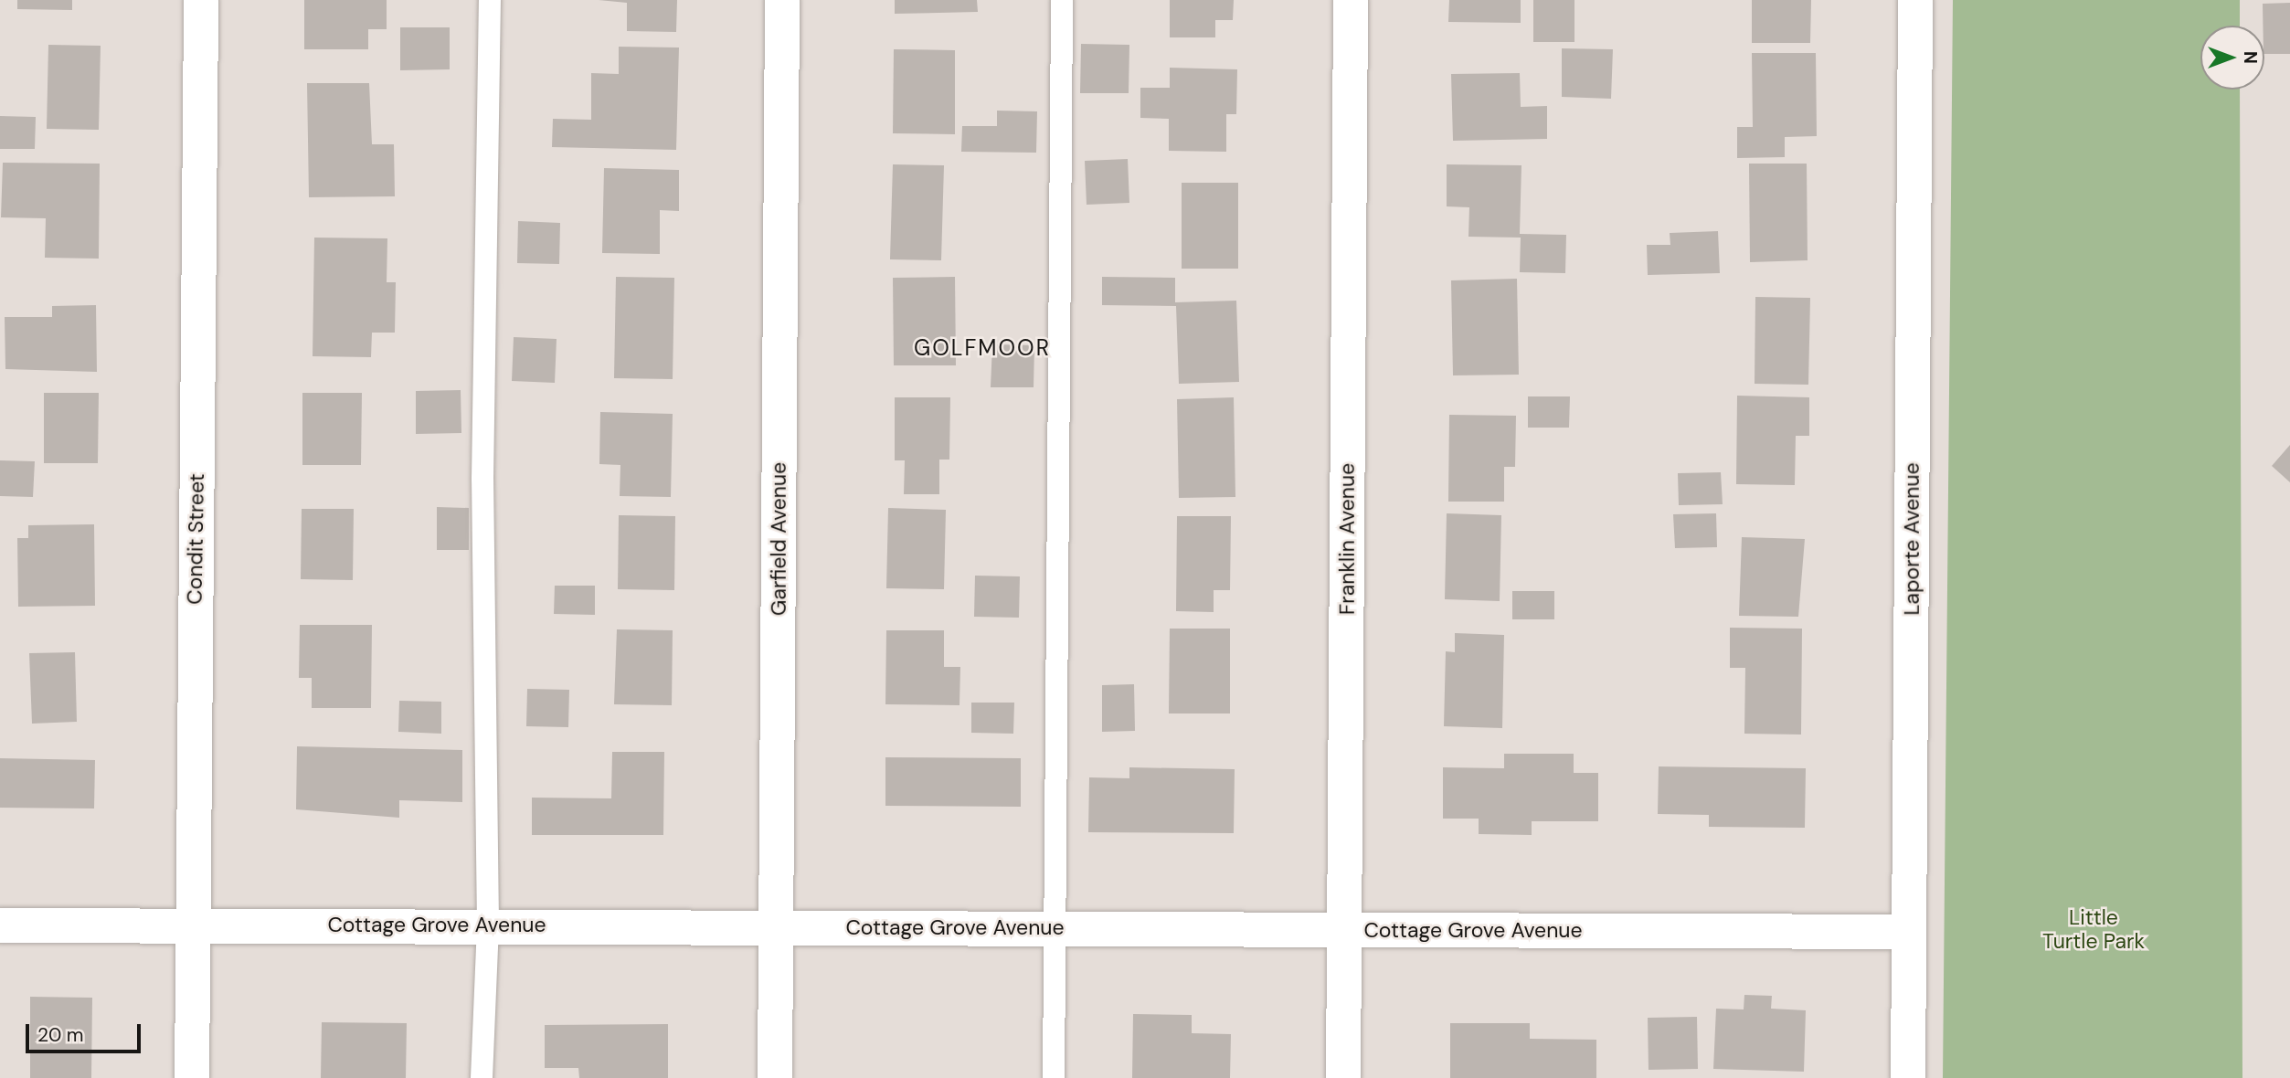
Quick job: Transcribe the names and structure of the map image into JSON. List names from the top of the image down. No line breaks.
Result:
{"streets":{"street":["Condit Street","Garfield Avenue","Franklin Avenue","Laporte Avenue","Cottage Grove Avenue"]},"crossings":[["Condit Street","Cottage Grove Avenue"],["Garfield Avenue","Cottage Grove Avenue"],["Franklin Avenue","Cottage Grove Avenue"],["Laporte Avenue","Cottage Grove Avenue"]],"districts":["GOLFMOOR"],"parks":["Little Turtle Park"],"scale_bar":"20 m","north":"right"}
